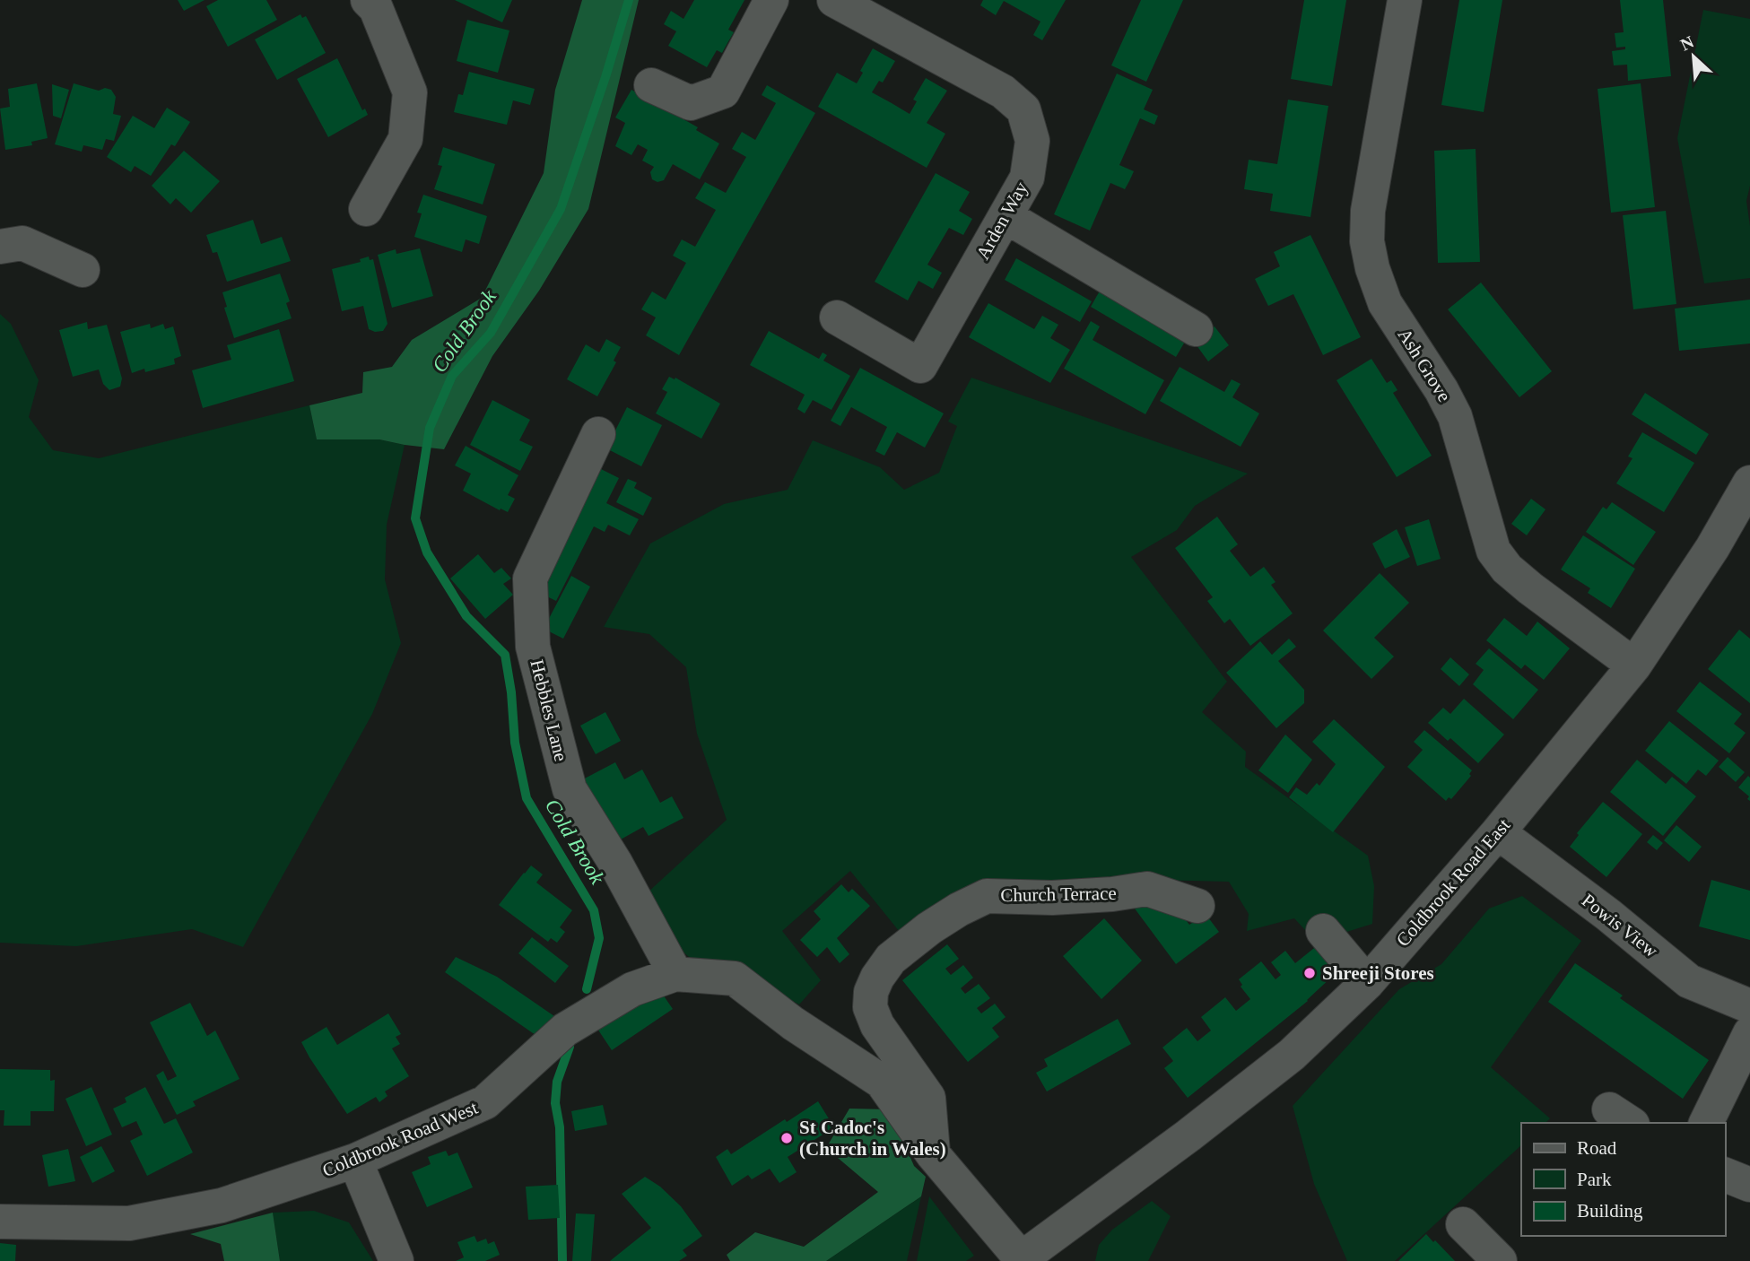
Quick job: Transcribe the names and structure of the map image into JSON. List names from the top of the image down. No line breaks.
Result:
{"streets":{"street":["Arden Way","Ash Grove","Hebbles Lane","Coldbrook Road East","Church Terrace","Powis View","Coldbrook Road West"]},"crossings":[["Ash Grove","Coldbrook Road East"],["Hebbles Lane","Coldbrook Road West"],["Coldbrook Road East","Powis View"],["Coldbrook Road East","Coldbrook Road West"],["Church Terrace","Coldbrook Road West"]],"water":["Cold Brook"],"places":["Shreeji Stores","St Cadoc's (Church in Wales)"],"legend":["Road","Park","Building"],"north":"top left"}
